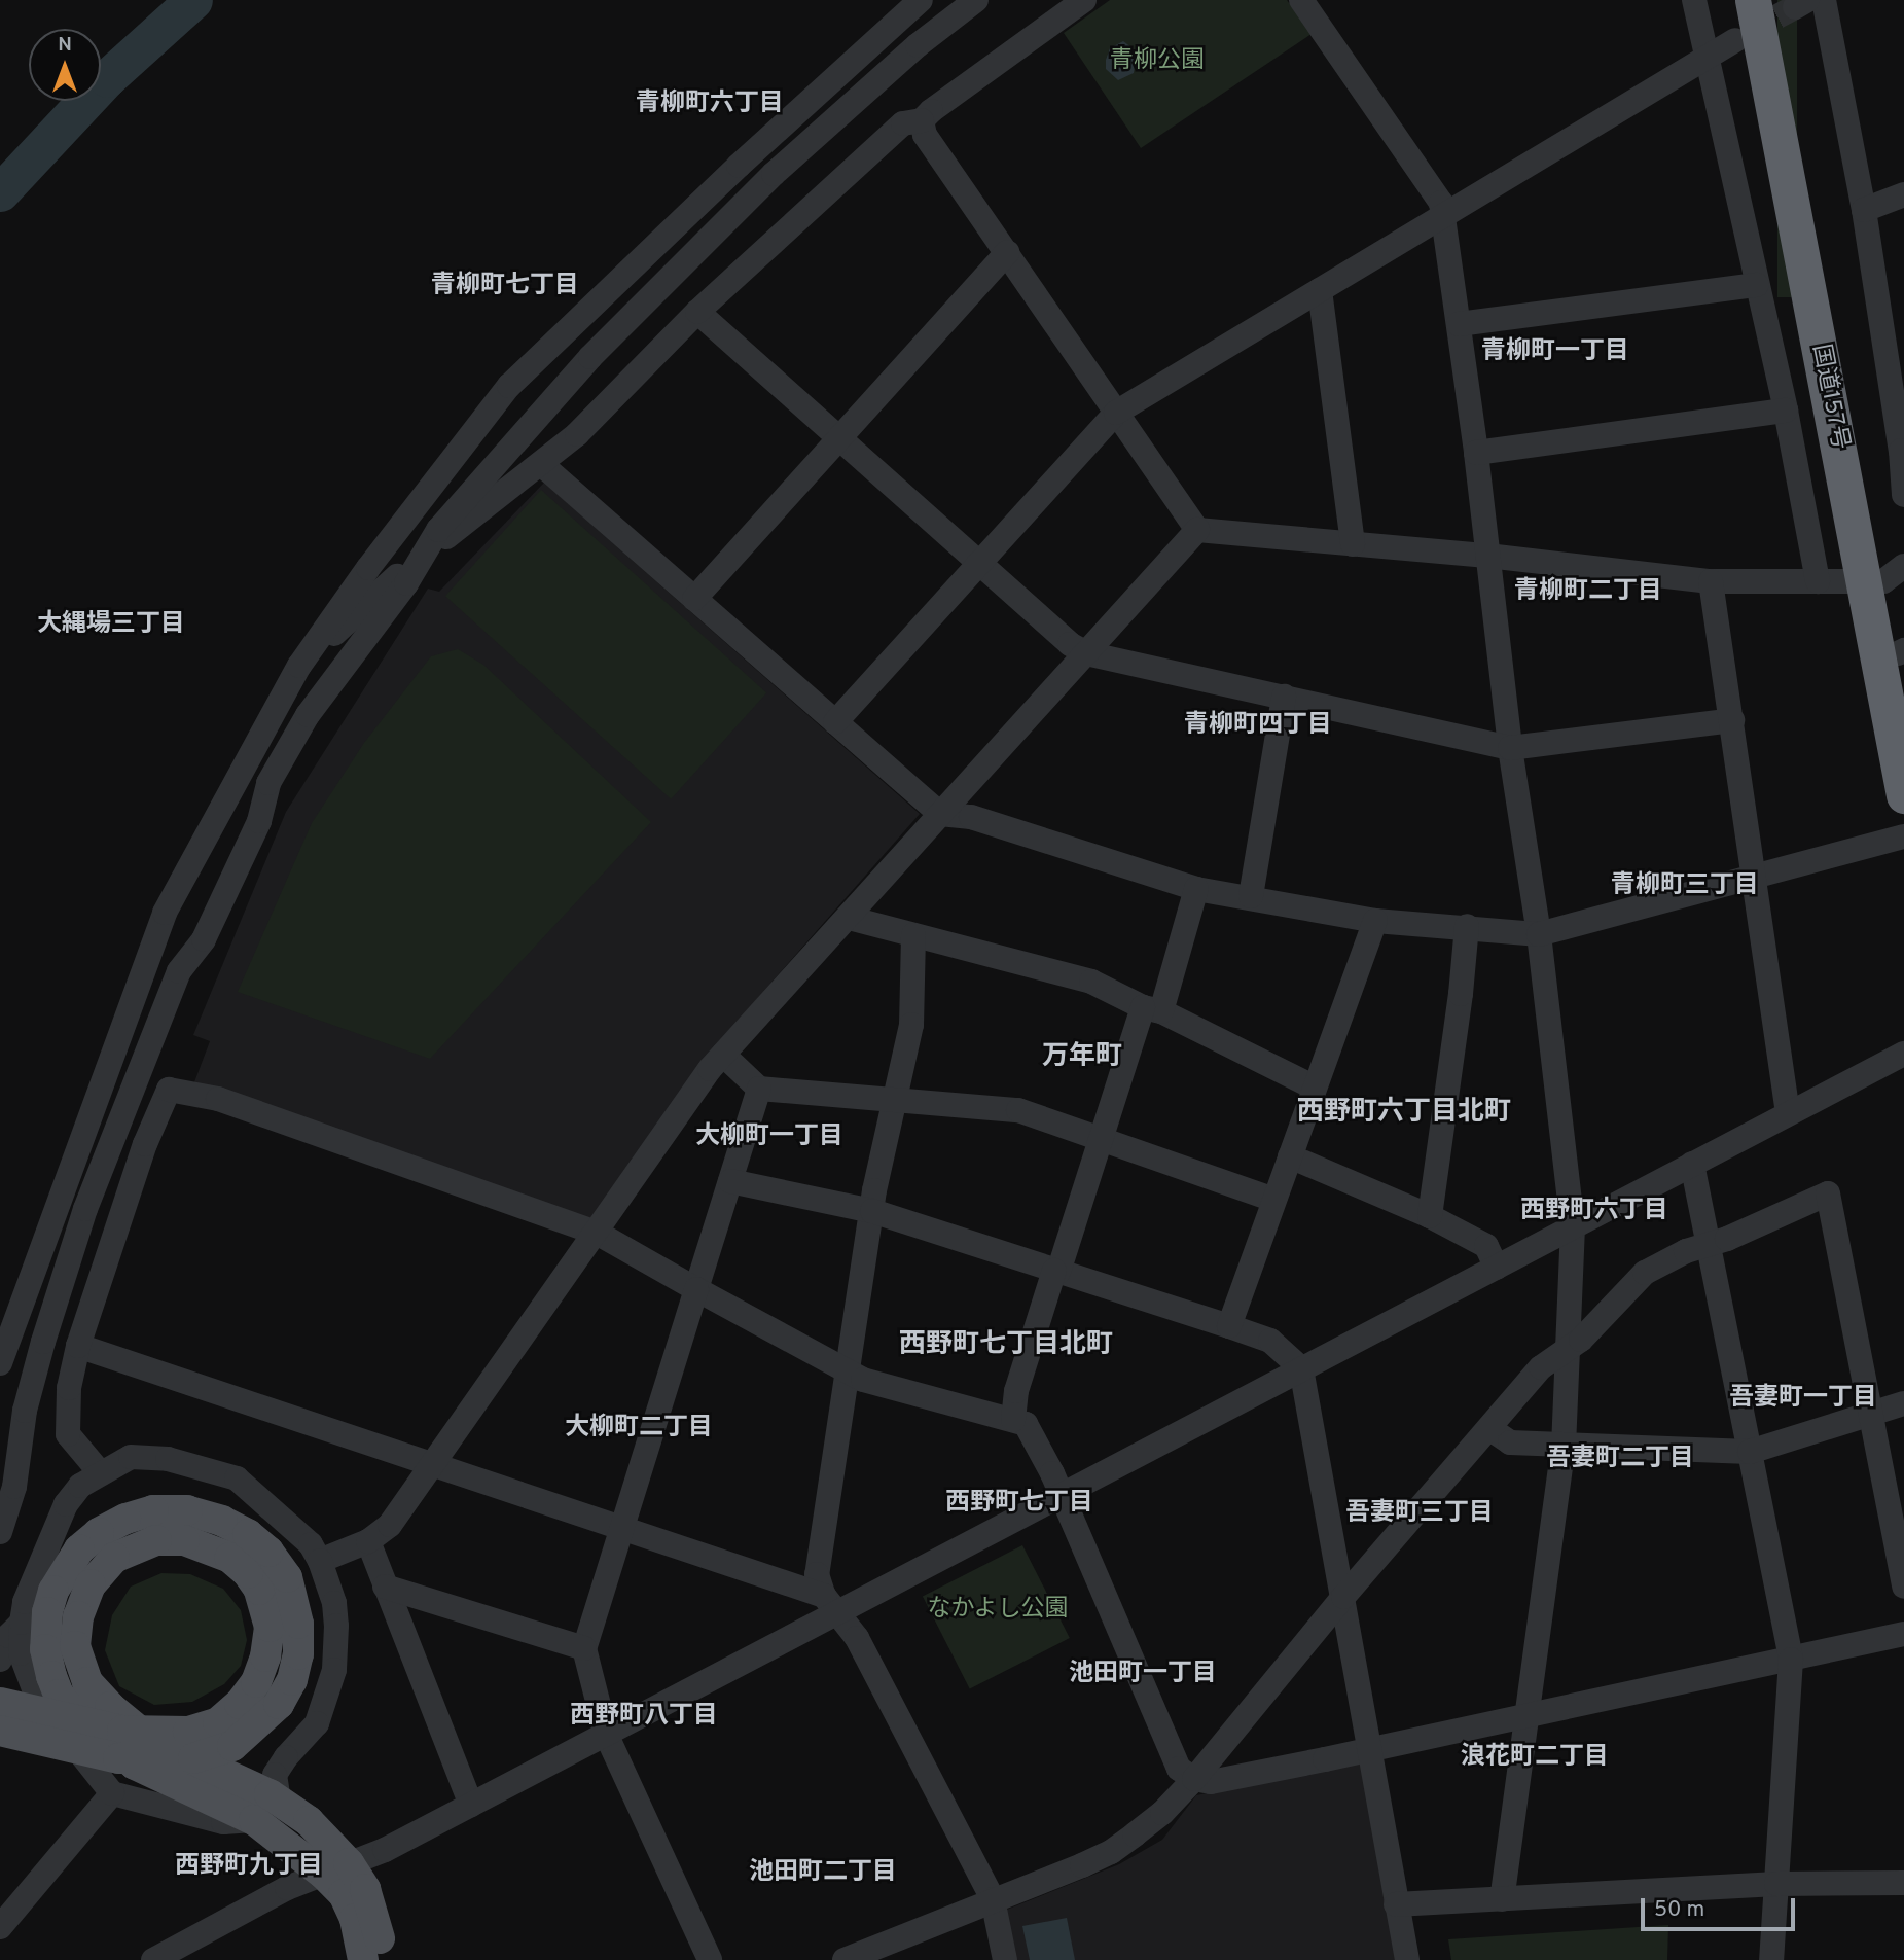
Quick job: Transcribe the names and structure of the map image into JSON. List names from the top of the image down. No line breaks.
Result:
{"streets":{"highway":["国道157号"]},"districts":["青柳町六丁目","青柳町七丁目","青柳町一丁目","青柳町二丁目","大縄場三丁目","青柳町四丁目","青柳町三丁目","万年町","西野町六丁目北町","大柳町一丁目","西野町六丁目","西野町七丁目北町","吾妻町一丁目","大柳町二丁目","吾妻町二丁目","西野町七丁目","吾妻町三丁目","池田町一丁目","西野町八丁目","浪花町二丁目","西野町九丁目","池田町二丁目"],"parks":["青柳公園","なかよし公園"],"scale_bar":"50 m","north":"top"}
